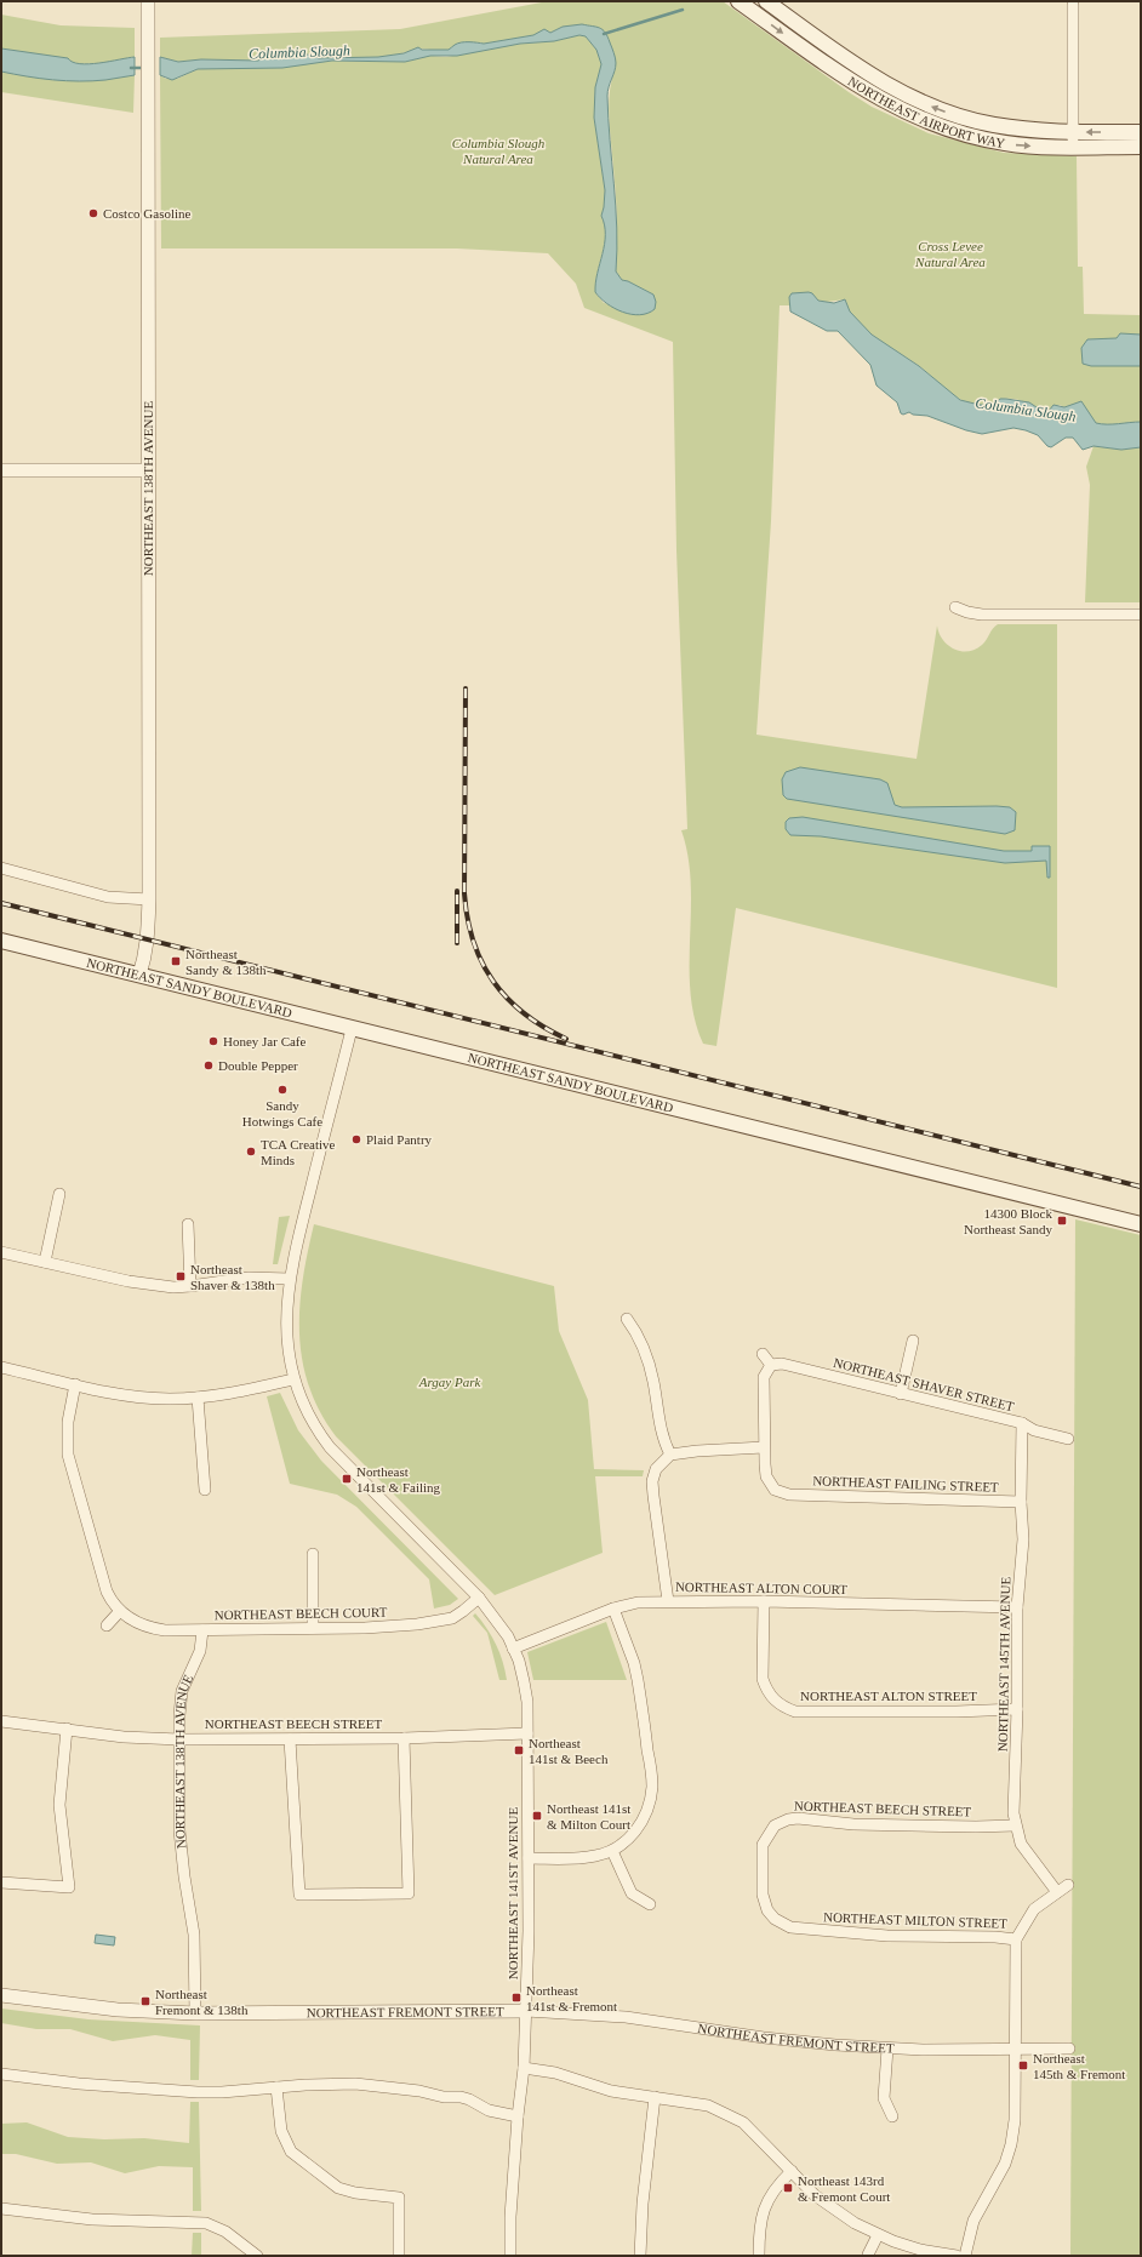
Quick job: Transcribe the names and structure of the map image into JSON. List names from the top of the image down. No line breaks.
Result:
{"streets":{"main road":["NORTHEAST AIRPORT WAY","NORTHEAST SANDY BOULEVARD"],"street":["NORTHEAST 138TH AVENUE","NORTHEAST SHAVER STREET","NORTHEAST FAILING STREET","NORTHEAST ALTON COURT","NORTHEAST BEECH COURT","NORTHEAST 145TH AVENUE","NORTHEAST ALTON STREET","NORTHEAST BEECH STREET","NORTHEAST 141ST AVENUE","NORTHEAST MILTON STREET","NORTHEAST FREMONT STREET"]},"crossings":[["NORTHEAST 138TH AVENUE","NORTHEAST SANDY BOULEVARD"],["NORTHEAST 138TH AVENUE","NORTHEAST BEECH COURT"],["NORTHEAST 138TH AVENUE","NORTHEAST BEECH STREET"],["NORTHEAST 138TH AVENUE","NORTHEAST FREMONT STREET"],["NORTHEAST SANDY BOULEVARD","NORTHEAST 141ST AVENUE"],["NORTHEAST SHAVER STREET","NORTHEAST 145TH AVENUE"],["NORTHEAST FAILING STREET","NORTHEAST 145TH AVENUE"],["NORTHEAST ALTON COURT","NORTHEAST 145TH AVENUE"],["NORTHEAST ALTON COURT","NORTHEAST ALTON STREET"],["NORTHEAST ALTON COURT","NORTHEAST 141ST AVENUE"],["NORTHEAST BEECH COURT","NORTHEAST 141ST AVENUE"],["NORTHEAST 145TH AVENUE","NORTHEAST ALTON STREET"],["NORTHEAST 145TH AVENUE","NORTHEAST BEECH STREET"],["NORTHEAST BEECH STREET","NORTHEAST 141ST AVENUE"],["NORTHEAST BEECH STREET","NORTHEAST MILTON STREET"],["NORTHEAST 141ST AVENUE","NORTHEAST FREMONT STREET"]],"water":["Columbia Slough"],"parks":["Columbia Slough Natural Area","Cross Levee Natural Area","Argay Park"],"places":{"other":["Costco Gasoline","Honey Jar Cafe","Double Pepper","Sandy Hotwings Cafe","Plaid Pantry","TCA Creative Minds"],"transit":["Northeast Sandy & 138th","14300 Block Northeast Sandy","Northeast Shaver & 138th","Northeast 141st & Failing","Northeast 141st & Beech","Northeast 141st & Milton Court","Northeast 141st & Fremont","Northeast Fremont & 138th","Northeast 145th & Fremont","Northeast 143rd & Fremont Court"]}}
